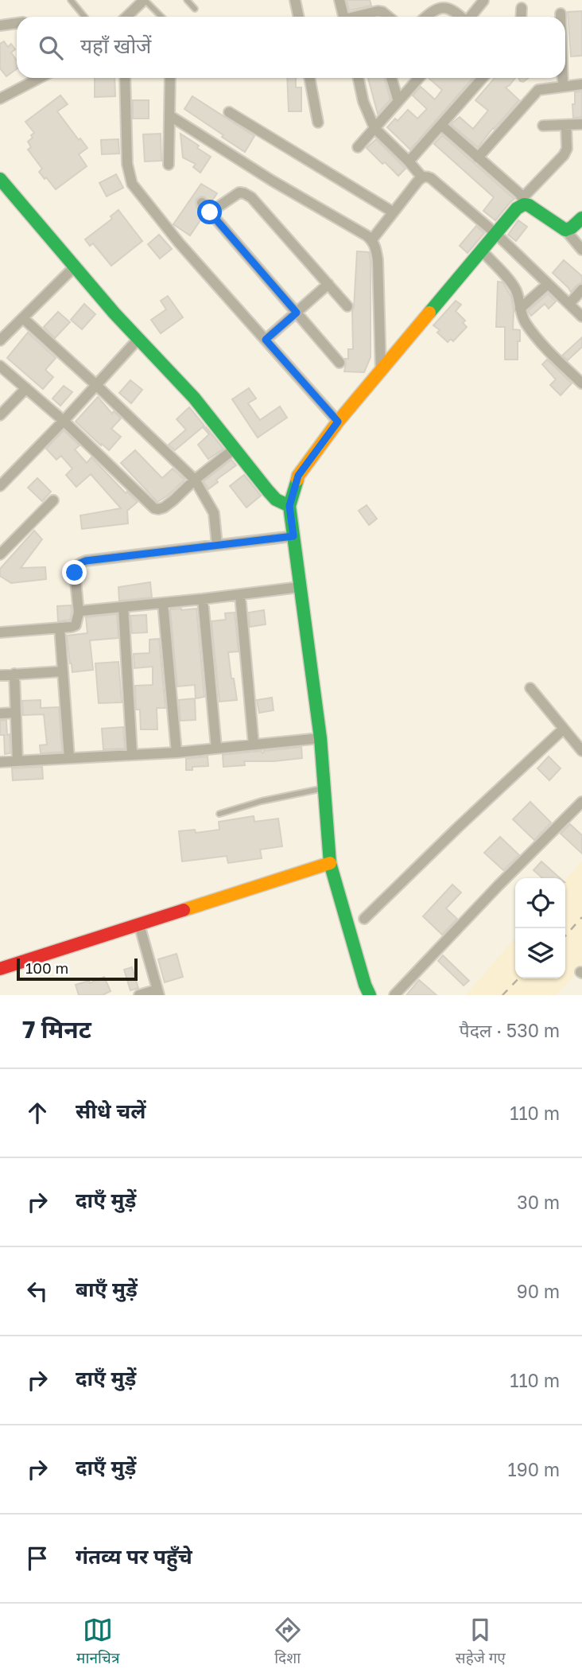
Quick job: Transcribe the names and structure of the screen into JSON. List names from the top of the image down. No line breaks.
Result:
{"scale_bar":"100 m","page":{"search":"यहाँ खोजें","scale":"100 m","heading":["7 मिनट","पैदल · 530 m"],"list":[["सीधे चलें","110 m"],["दाएँ मुड़ें","30 m"],["बाएँ मुड़ें","90 m"],["दाएँ मुड़ें","110 m"],["दाएँ मुड़ें","190 m"],"गंतव्य पर पहुँचे"],"nav":["मानचित्र","दिशा","सहेजे गए"]}}
